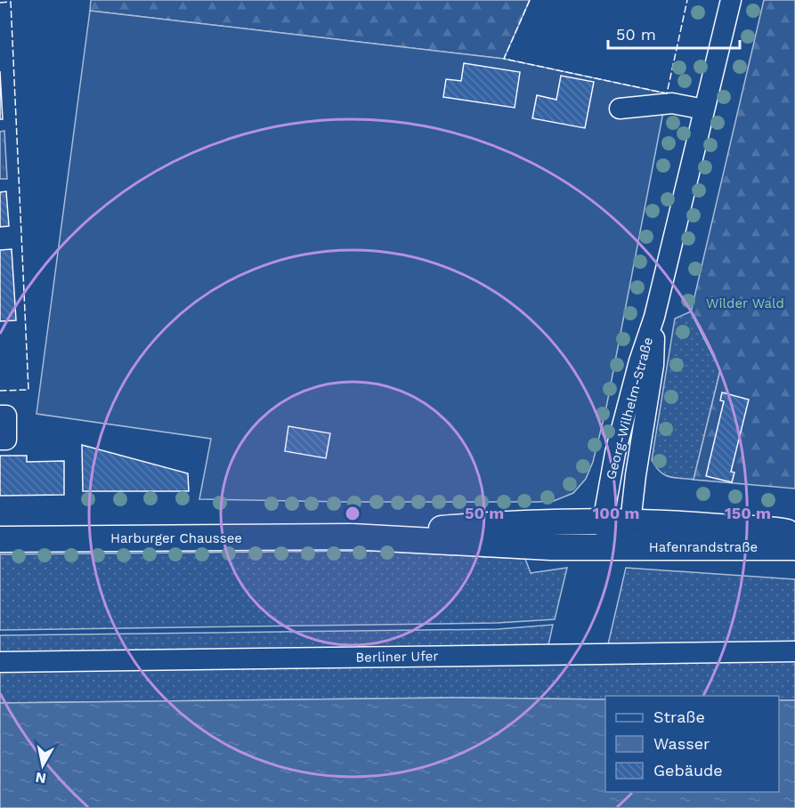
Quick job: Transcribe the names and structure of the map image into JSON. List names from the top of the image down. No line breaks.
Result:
{"streets":{"main road":["Harburger Chaussee","Hafenrandstraße"],"street":["Georg-Wilhelm-Straße","Berliner Ufer"]},"crossings":[["Georg-Wilhelm-Straße","Harburger Chaussee"],["Georg-Wilhelm-Straße","Hafenrandstraße"],["Harburger Chaussee","Hafenrandstraße"]],"parks":["Wilder Wald"],"legend":["Straße","Wasser","Gebäude"],"scale_bar":"50 m","north":"bottom","rings":["50 m","100 m","150 m"]}
